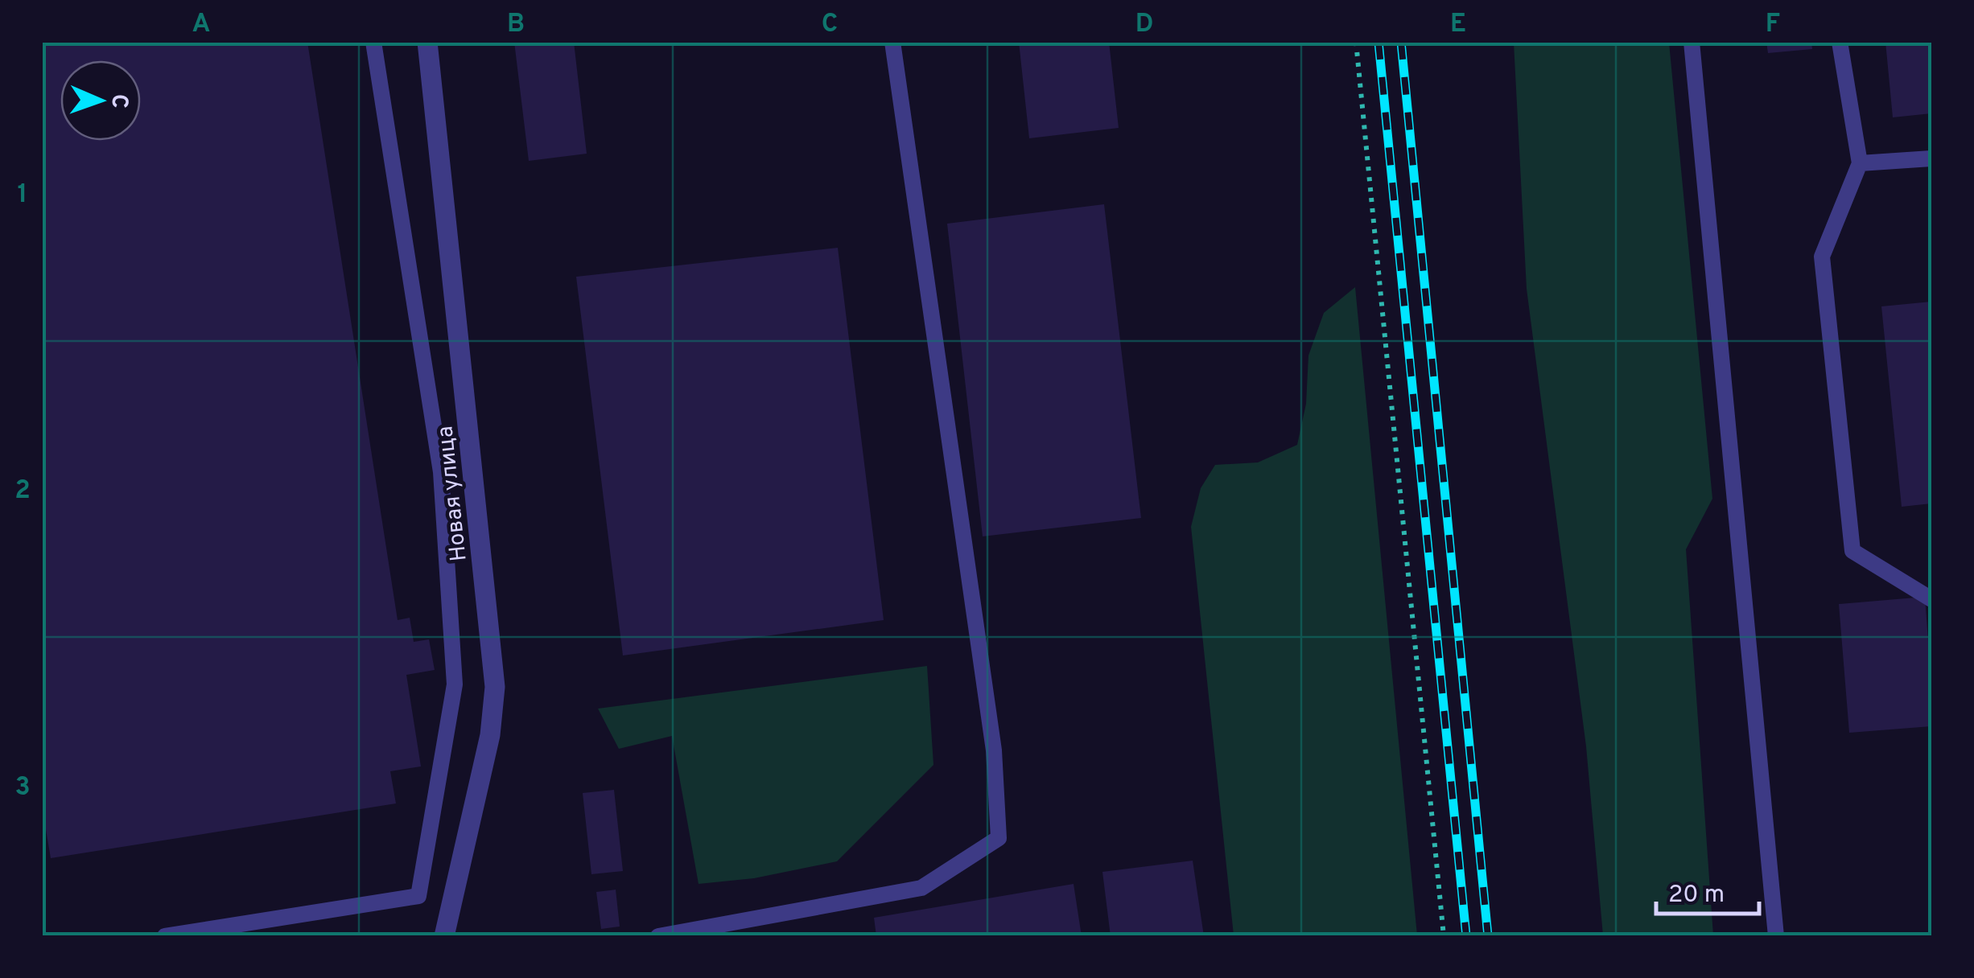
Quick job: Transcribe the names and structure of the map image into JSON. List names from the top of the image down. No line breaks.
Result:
{"streets":{"street":["Новая улица"]},"scale_bar":"20 m","north":"right","grid":{"columns":["A","B","C","D","E","F"],"rows":["1","2","3"]}}
